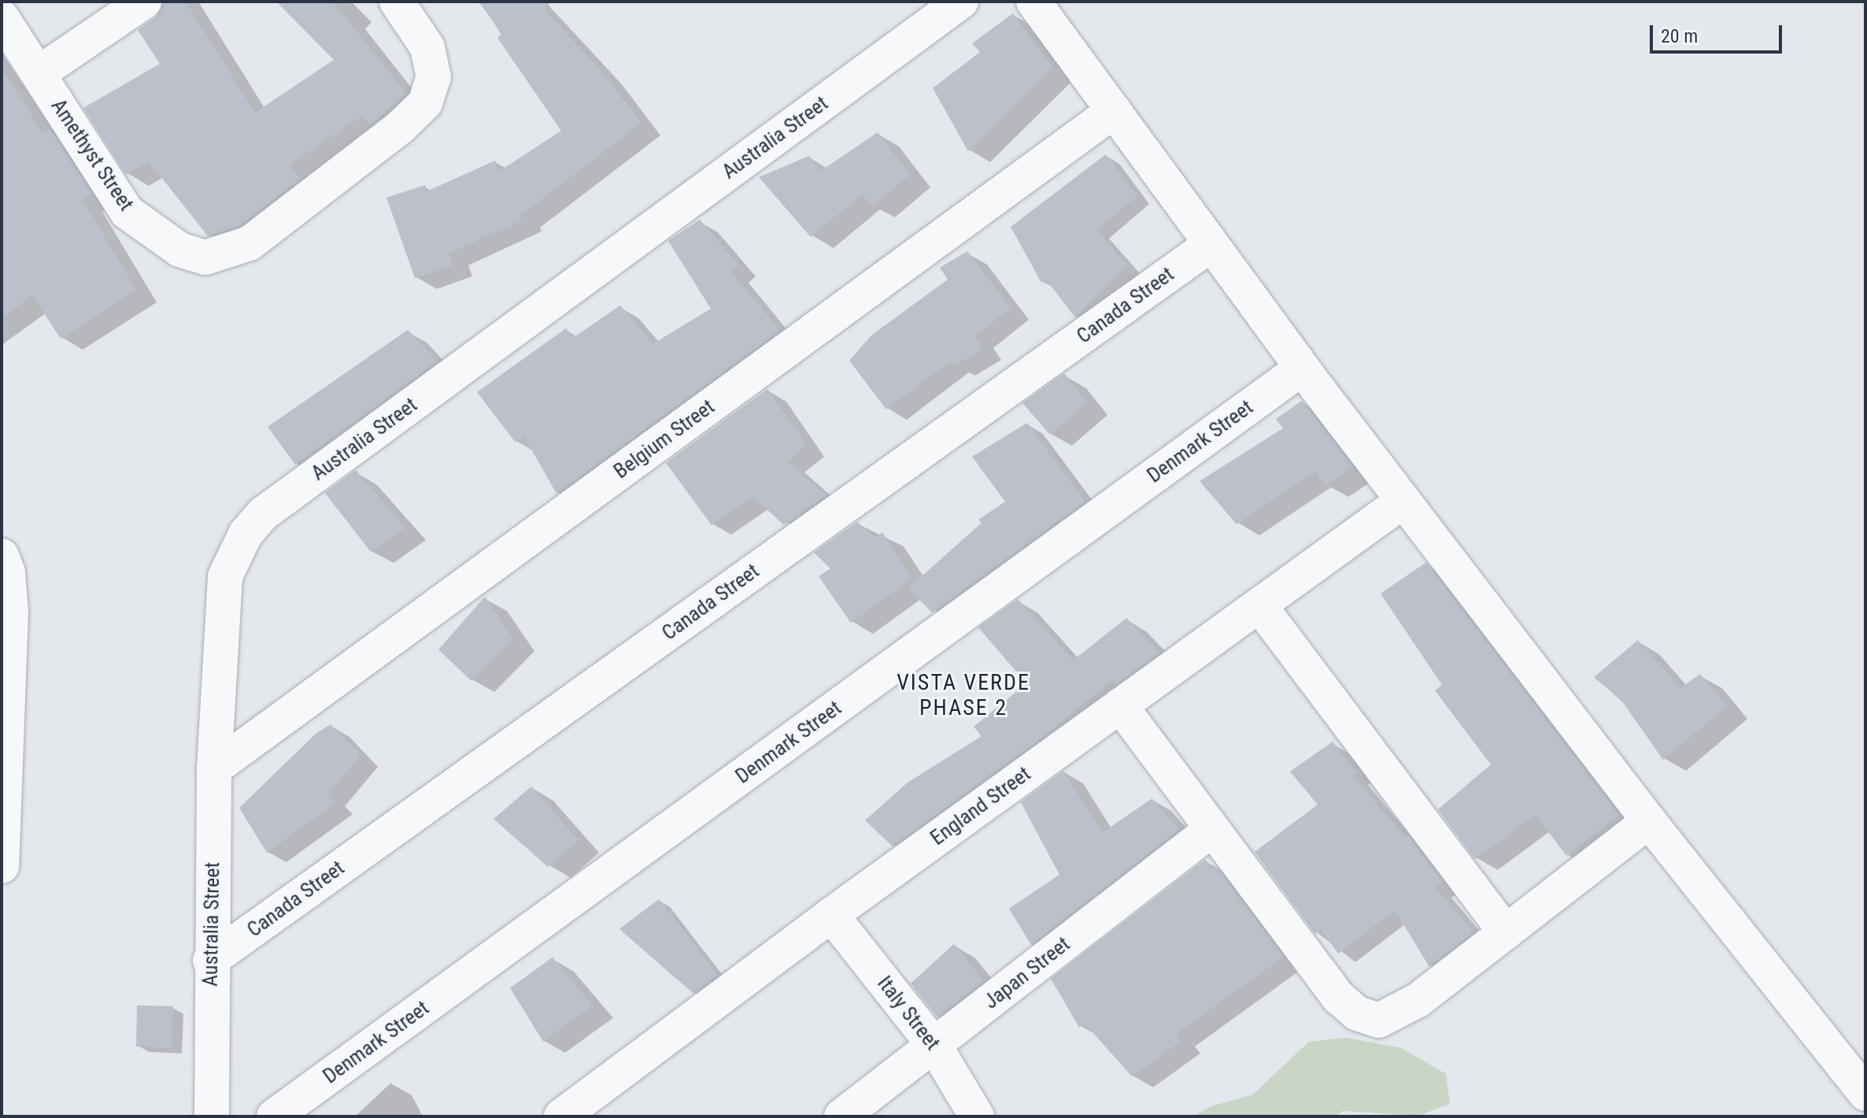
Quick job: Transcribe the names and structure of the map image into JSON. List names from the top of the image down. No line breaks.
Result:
{"streets":{"street":["Australia Street","Amethyst Street","Canada Street","Belgium Street","Denmark Street","England Street","Japan Street","Italy Street"]},"crossings":[["Australia Street","Canada Street"],["Australia Street","Belgium Street"],["England Street","Italy Street"],["Japan Street","Italy Street"]],"districts":["VISTA VERDE PHASE 2"],"scale_bar":"20 m"}
